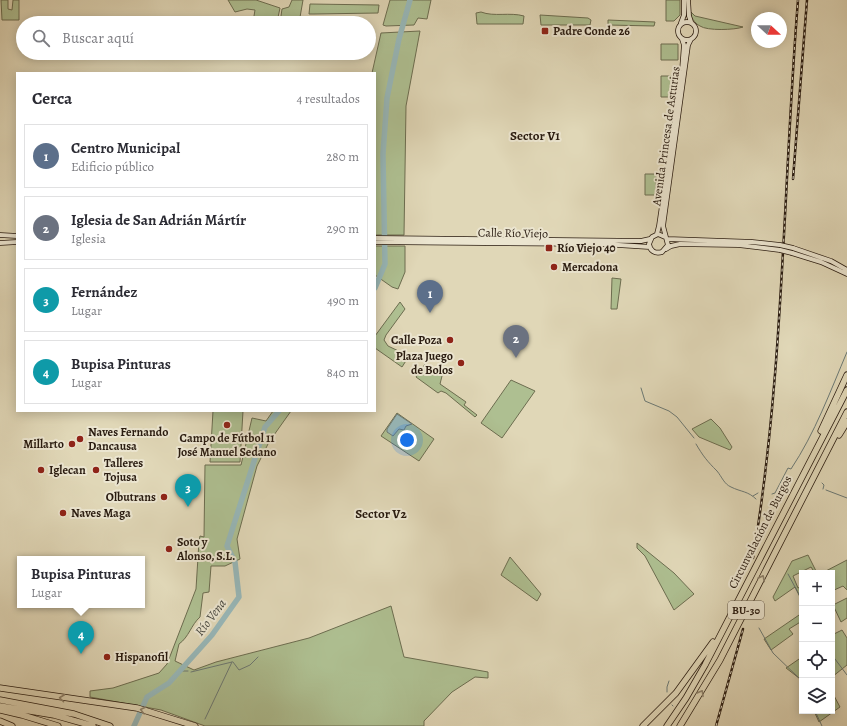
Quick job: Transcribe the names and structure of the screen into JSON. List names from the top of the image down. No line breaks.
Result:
{"streets":{"highway":["Circunvalación de Burgos","BU-30"],"main road":["Avenida Princesa de Asturias","Calle Río Viejo"]},"crossings":[["Avenida Princesa de Asturias","Calle Río Viejo"]],"districts":["Sector V1","Sector V2"],"water":["Río Vena"],"places":{"transit":["Padre Conde 26","Río Viejo 40"],"other":["Mercadona","Calle Poza","Plaza Juego de Bolos","Campo de Fútbol 11 José Manuel Sedano","Naves Fernando Dancausa","Millarto","Iglecan","Talleres Tojusa","Olbutrans","Naves Maga","Soto y Alonso, S.L.","Hispanofil"]},"north":"right","page":{"search":"Buscar aquí","heading":["Cerca","4 resultados"],"list":[{"mark":"1","name":"Centro Municipal","note":"Edificio público","value":"280 m"},{"mark":"2","name":"Iglesia de San Adrián Mártír","note":"Iglesia","value":"290 m"},{"mark":"3","name":"Fernández","note":"Lugar","value":"490 m"},{"mark":"4","name":"Bupisa Pinturas","note":"Lugar","value":"840 m"}],"pins":["1","2","3","4"],"popup":["Bupisa Pinturas","Lugar"],"map_buttons":["+","−"]}}
